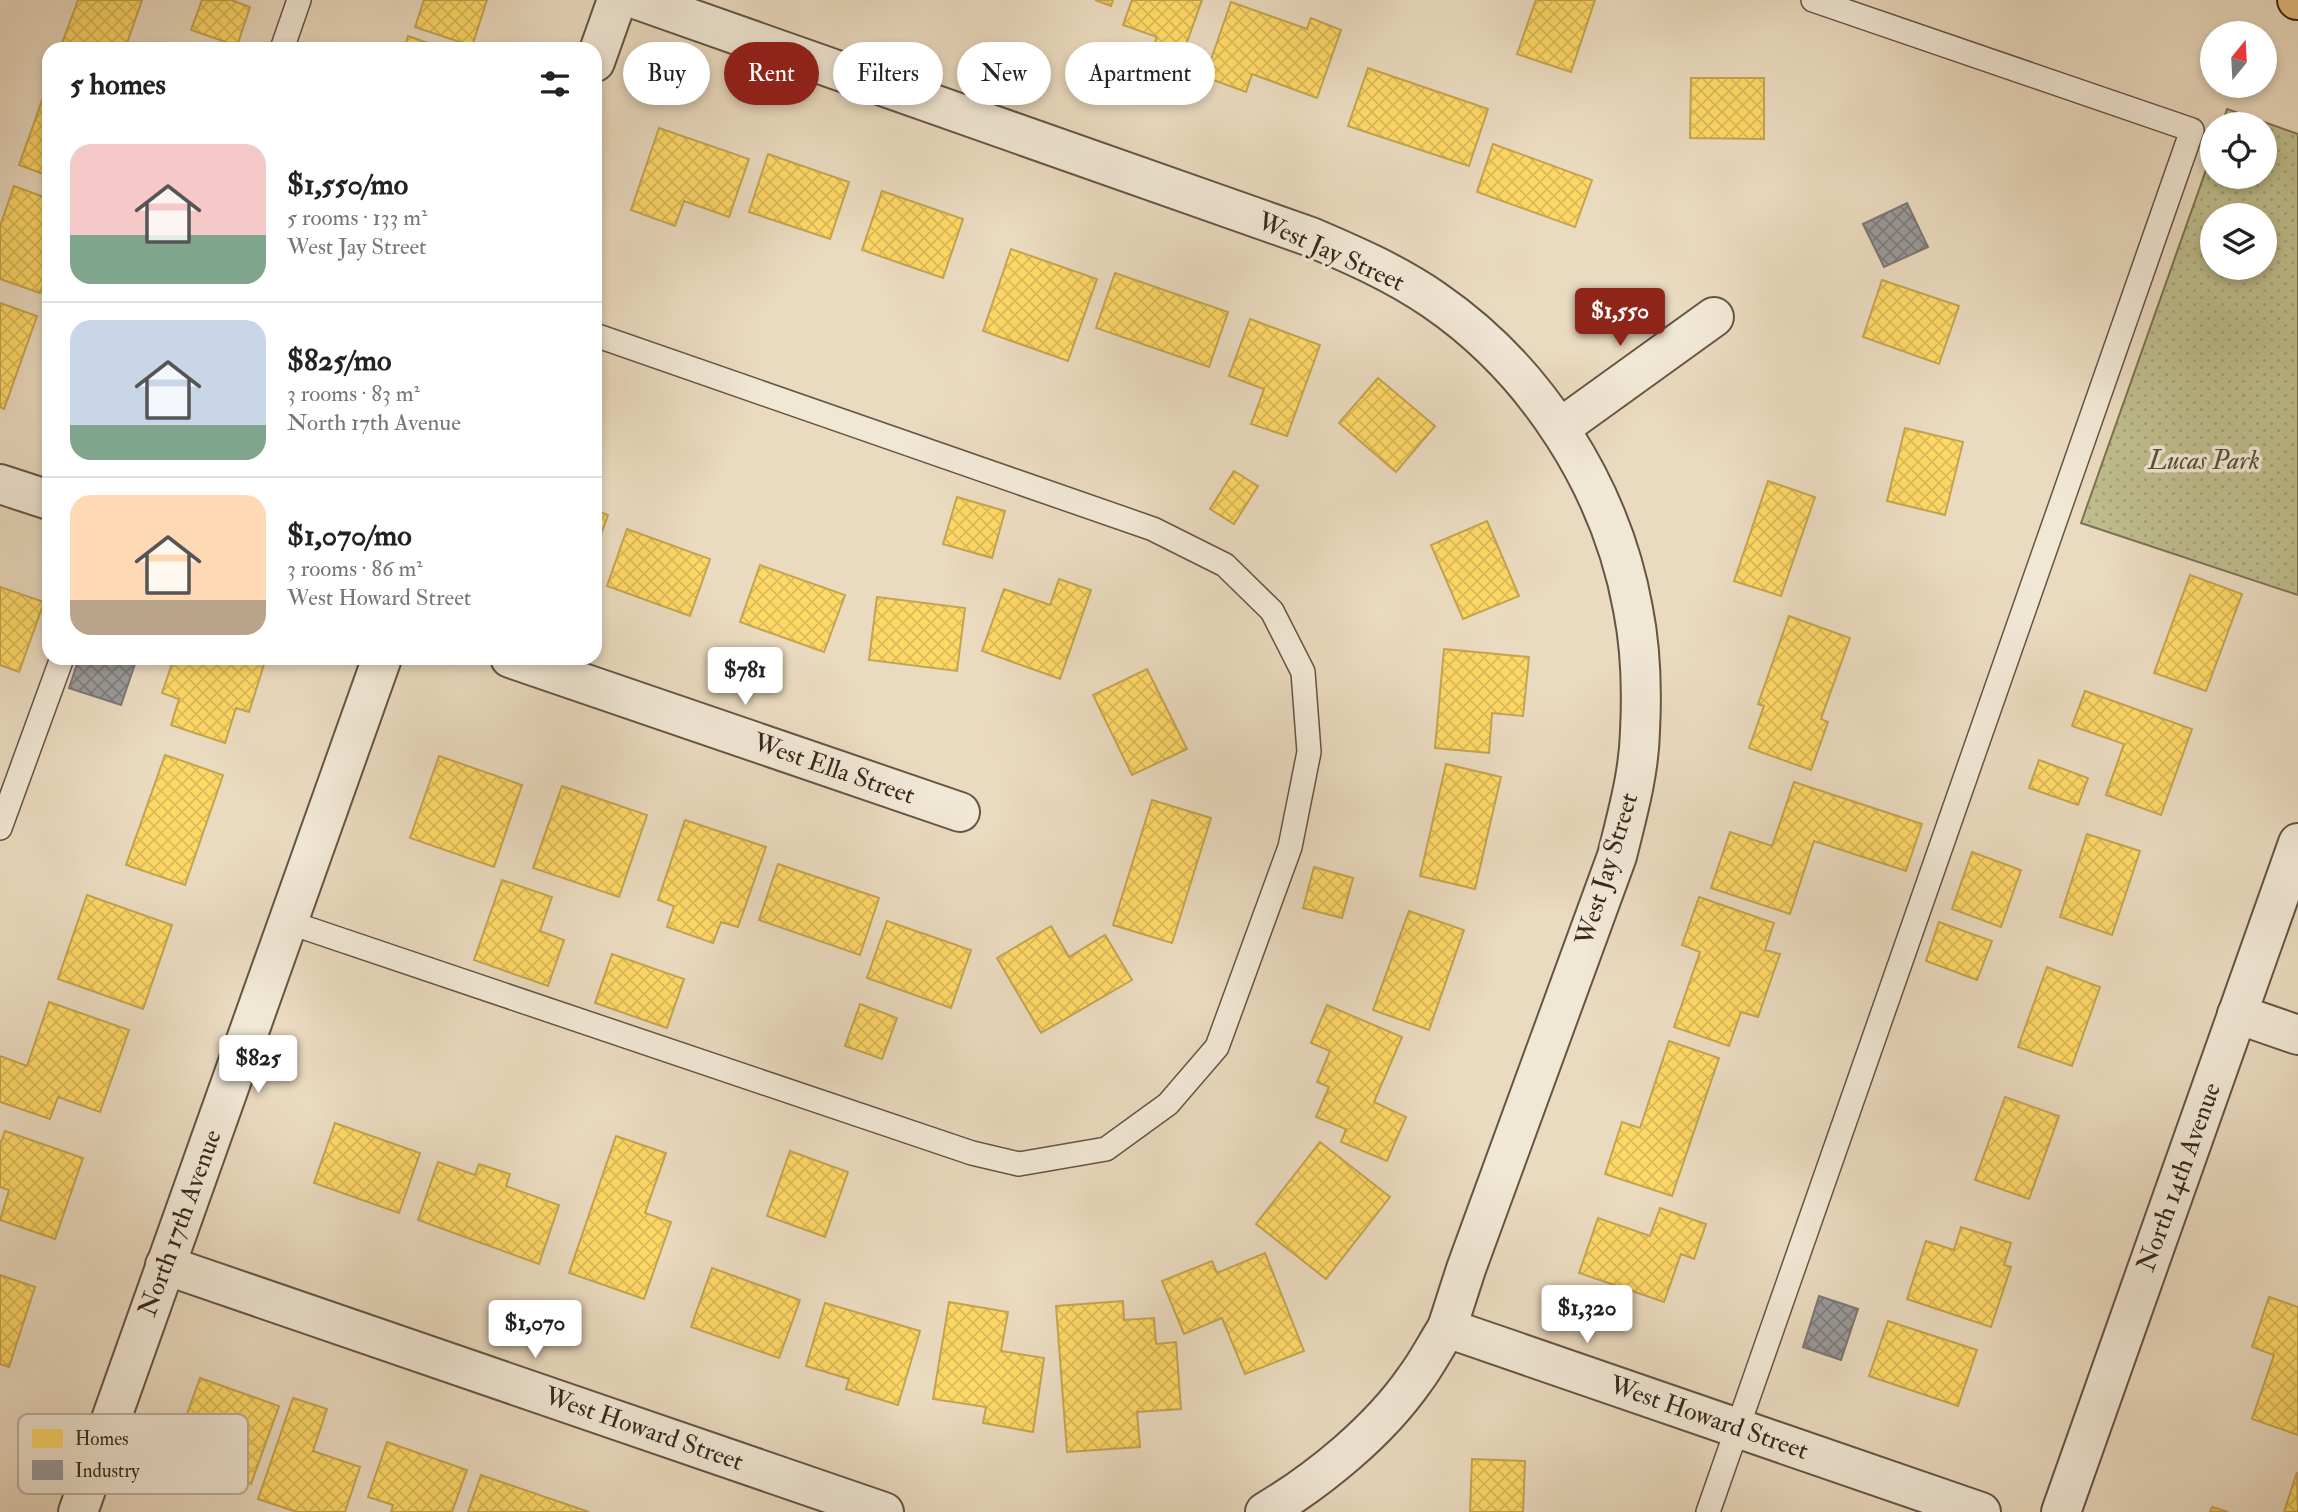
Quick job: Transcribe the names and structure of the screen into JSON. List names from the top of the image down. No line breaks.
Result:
{"streets":{"street":["West Jay Street","West Ella Street","North 14th Avenue","North 17th Avenue","West Howard Street"]},"crossings":[["West Jay Street","West Howard Street"],["North 17th Avenue","West Howard Street"]],"parks":["Lucas Park"],"legend":["Homes","Industry"],"north":"top","page":{"chip":["Buy","Rent","Filters","New","Apartment"],"heading":"5 homes","list":[{"name":"$1,550/mo","note":"5 rooms · 133 m² · West Jay Street"},{"name":"$825/mo","note":"3 rooms · 83 m² · North 17th Avenue"},{"name":"$1,070/mo","note":"3 rooms · 86 m² · West Howard Street"}],"price":["$1,550","$781","$825","$1,320","$1,070"]}}
